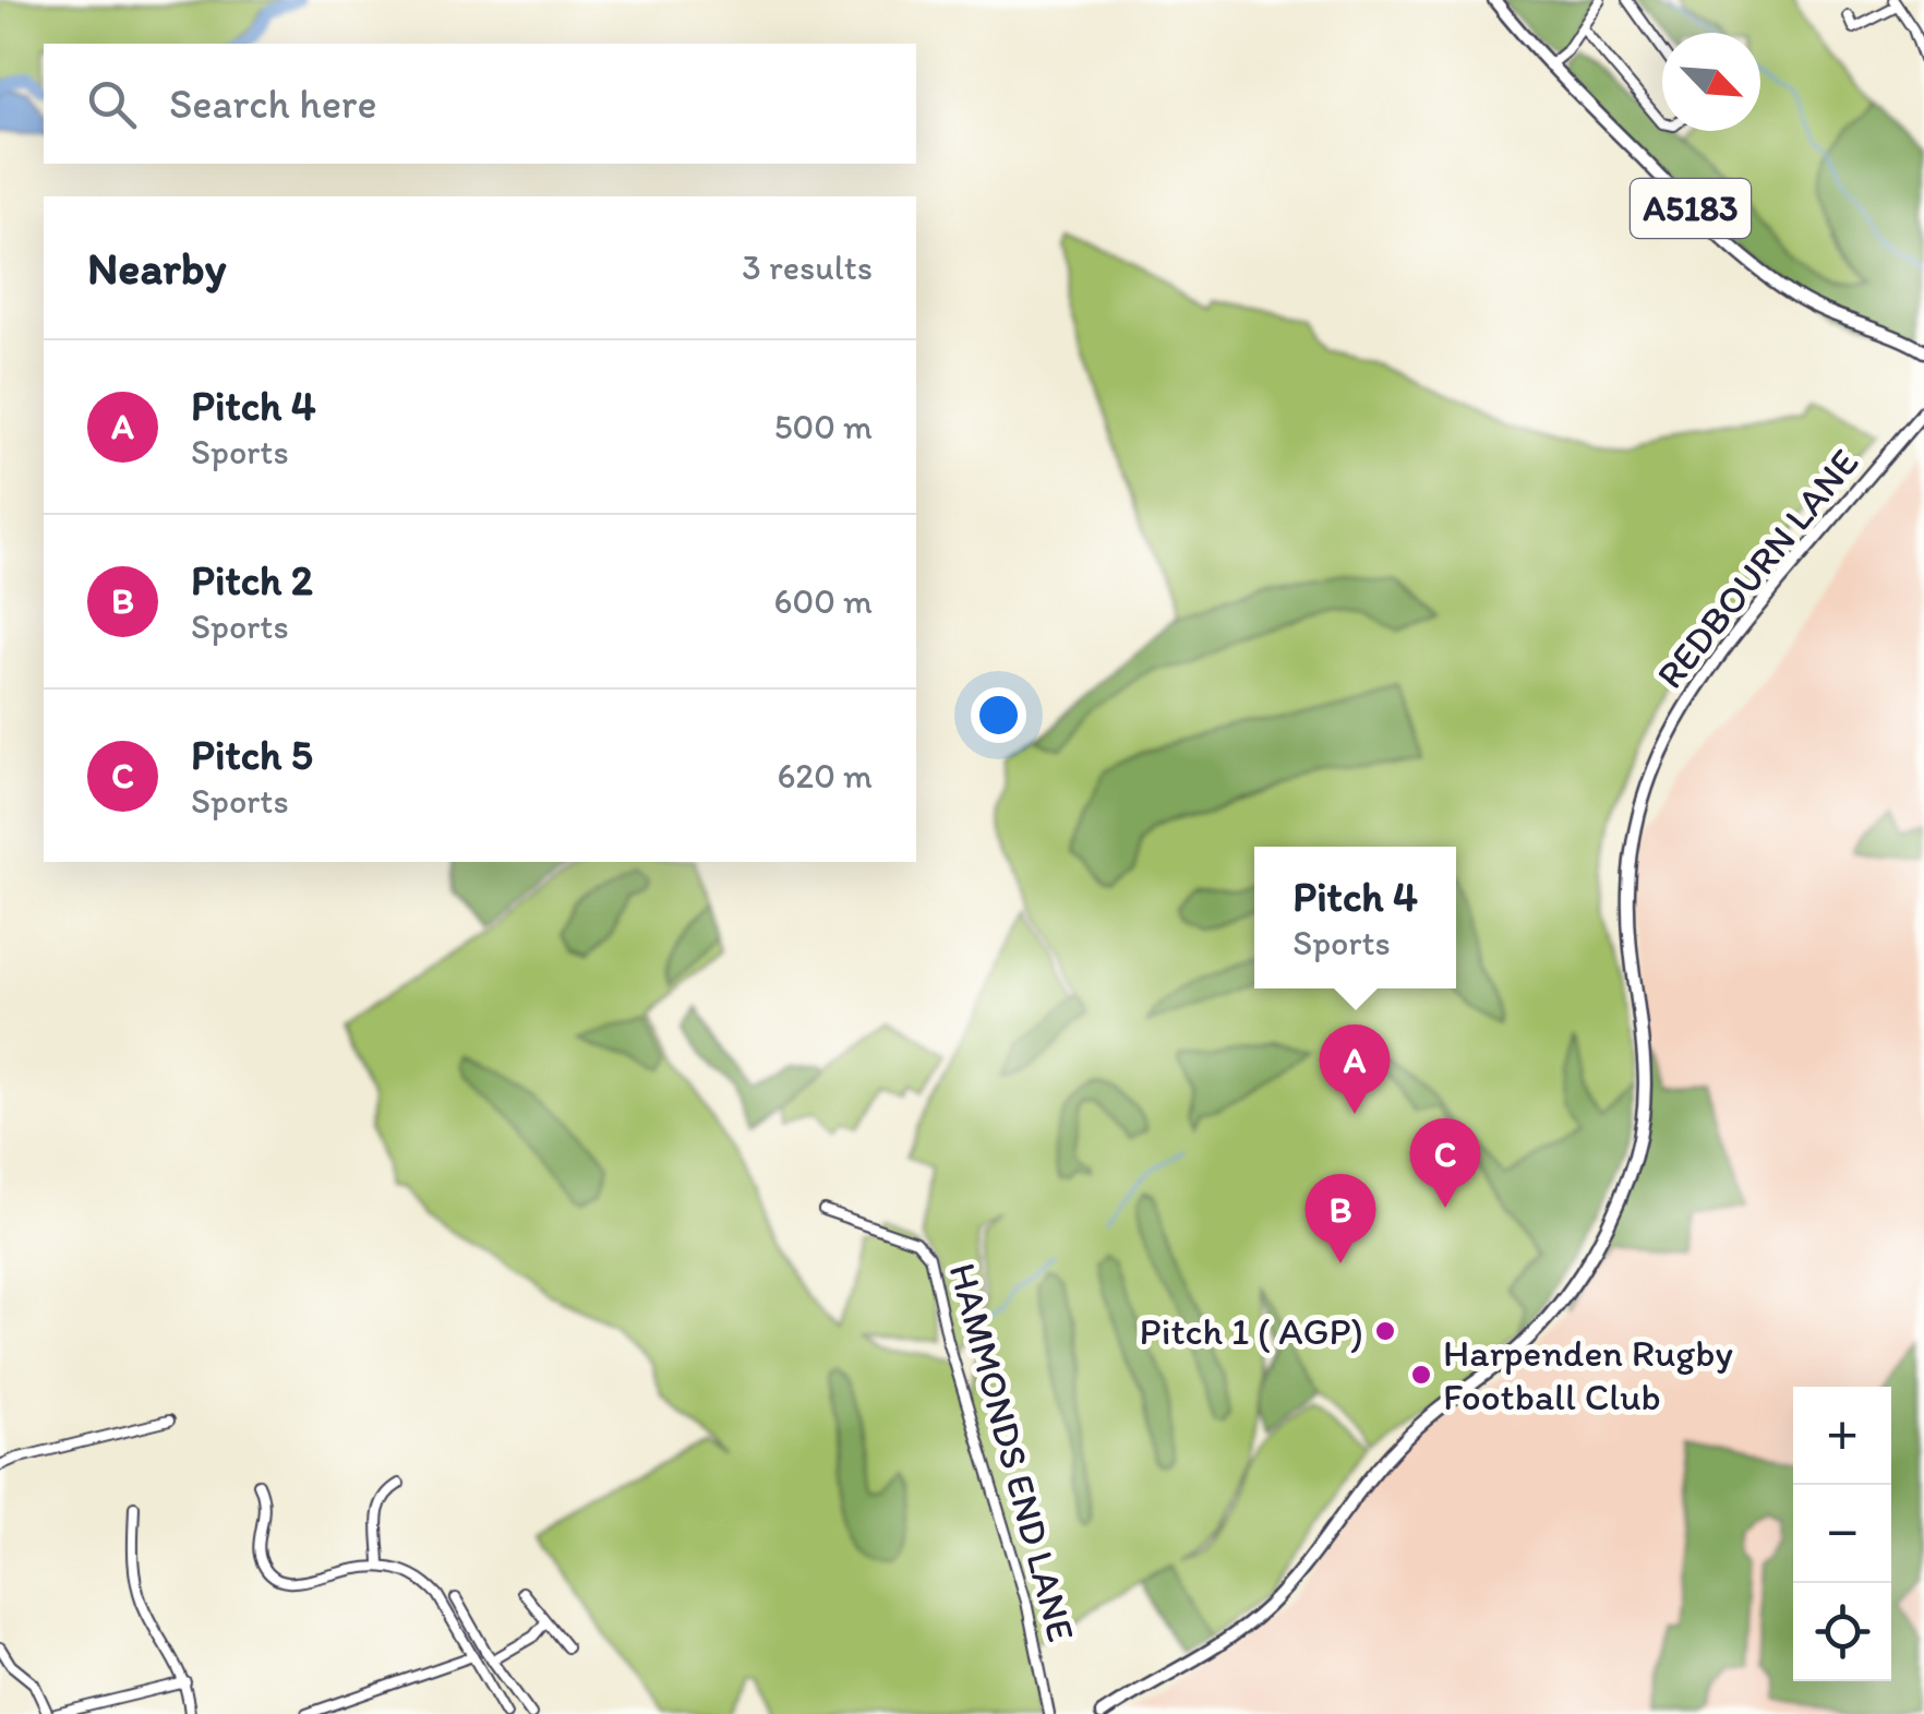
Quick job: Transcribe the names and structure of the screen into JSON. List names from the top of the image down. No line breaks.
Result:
{"streets":{"main road":["A5183","REDBOURN LANE"],"street":["HAMMONDS END LANE"]},"places":["Pitch 1 ( AGP)","Harpenden Rugby Football Club"],"north":"bottom right","page":{"search":"Search here","heading":["Nearby","3 results"],"list":[{"mark":"A","name":"Pitch 4","note":"Sports","value":"500 m"},{"mark":"B","name":"Pitch 2","note":"Sports","value":"600 m"},{"mark":"C","name":"Pitch 5","note":"Sports","value":"620 m"}],"popup":["Pitch 4","Sports"],"pins":["A","C","B"],"map_buttons":["+","−"]}}
